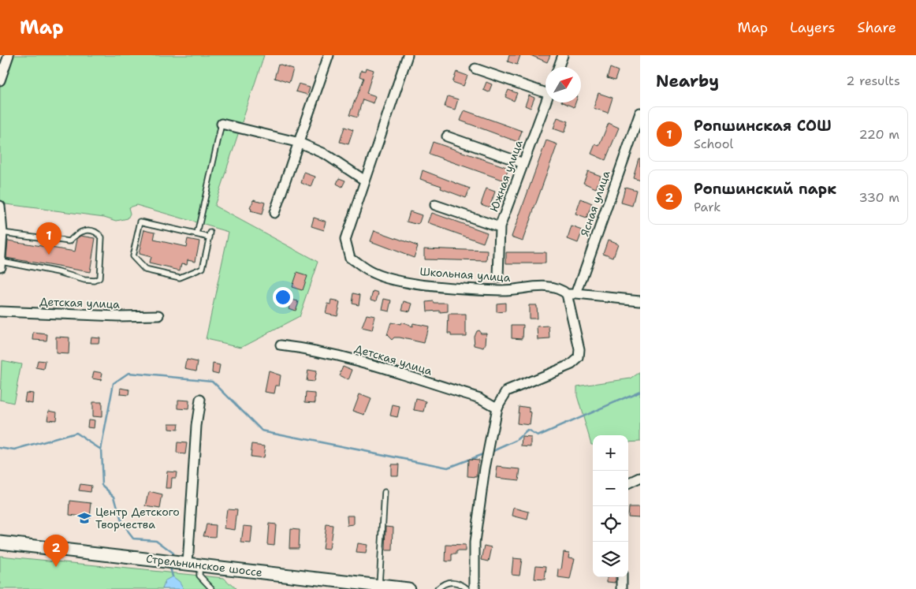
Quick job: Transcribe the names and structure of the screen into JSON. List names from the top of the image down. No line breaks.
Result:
{"streets":{"main road":["Стрельнинское шоссе"],"street":["Южная улица","Ясная улица","Школьная улица","Детская улица"]},"crossings":[["Ясная улица","Школьная улица"]],"places":{"school or university":["Центр Детского Творчества"]},"north":"top right","page":{"header":"Map","nav":["Map","Layers","Share"],"heading":["Nearby","2 results"],"list":[{"mark":"1","name":"Ропшинская СОШ","note":"School","value":"220 m"},{"mark":"2","name":"Ропшинский парк","note":"Park","value":"330 m"}],"pins":["1","2"],"map_buttons":["+","−"]}}
